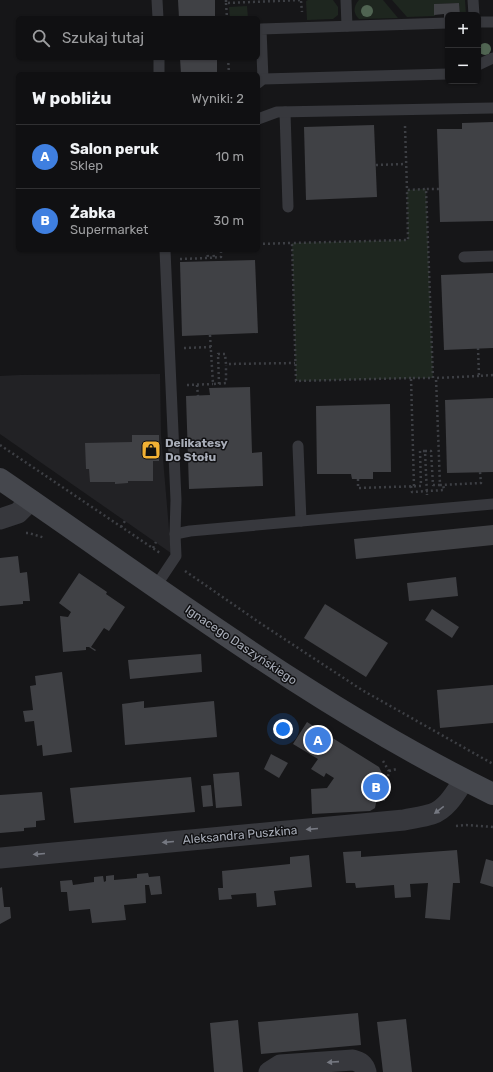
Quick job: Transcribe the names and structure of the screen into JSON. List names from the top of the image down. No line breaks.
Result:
{"streets":{"street":["Ignacego Daszyńskiego","Aleksandra Puszkina"]},"crossings":[["Ignacego Daszyńskiego","Aleksandra Puszkina"]],"one_way":["Aleksandra Puszkina"],"places":{"shop":["Delikatesy Do Stołu"]},"page":{"map_buttons":["+","−"],"search":"Szukaj tutaj","heading":["W pobliżu","Wyniki: 2"],"list":[{"mark":"A","name":"Salon peruk","note":"Sklep","value":"10 m"},{"mark":"B","name":"Żabka","note":"Supermarket","value":"30 m"}],"pins":["A","B"]}}
